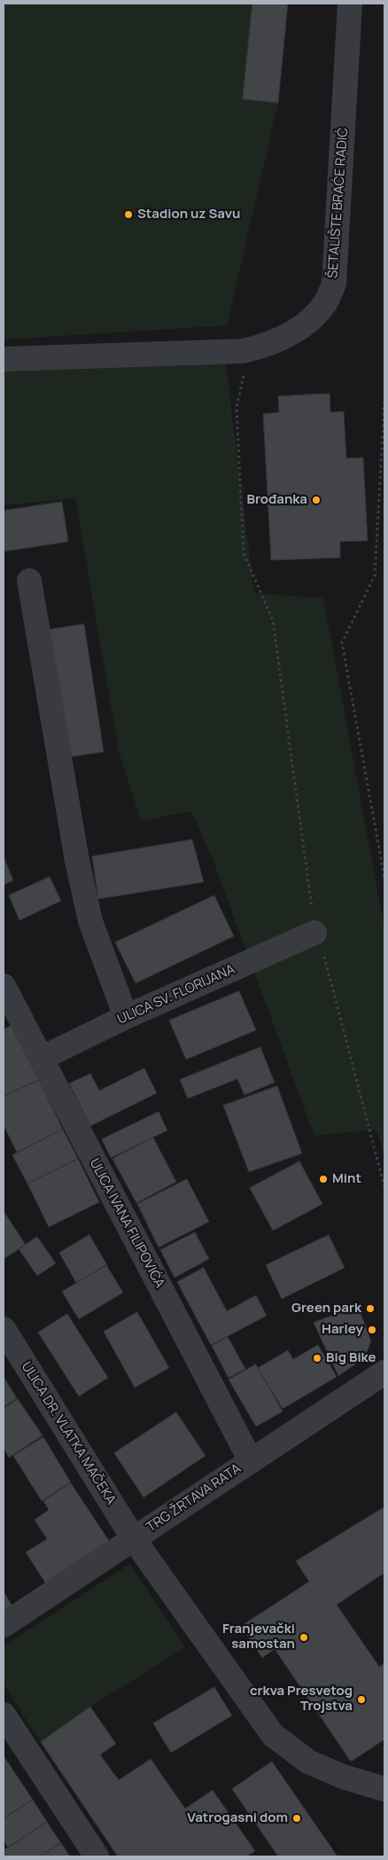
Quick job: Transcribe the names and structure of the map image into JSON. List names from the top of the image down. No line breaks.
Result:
{"streets":{"street":["ŠETALIŠTE BRAĆE RADIĆ","ULICA SV. FLORIJANA","ULICA IVANA FILIPOVIĆA","ULICA DR. VLATKA MAČEKA","TRG ŽRTAVA RATA"]},"crossings":[["ULICA SV. FLORIJANA","ULICA IVANA FILIPOVIĆA"],["ULICA IVANA FILIPOVIĆA","TRG ŽRTAVA RATA"],["ULICA DR. VLATKA MAČEKA","TRG ŽRTAVA RATA"]],"places":["Stadion uz Savu","Brođanka","Mint","Green park","Harley","Big Bike","Franjevački samostan","crkva Presvetog Trojstva","Vatrogasni dom"]}
